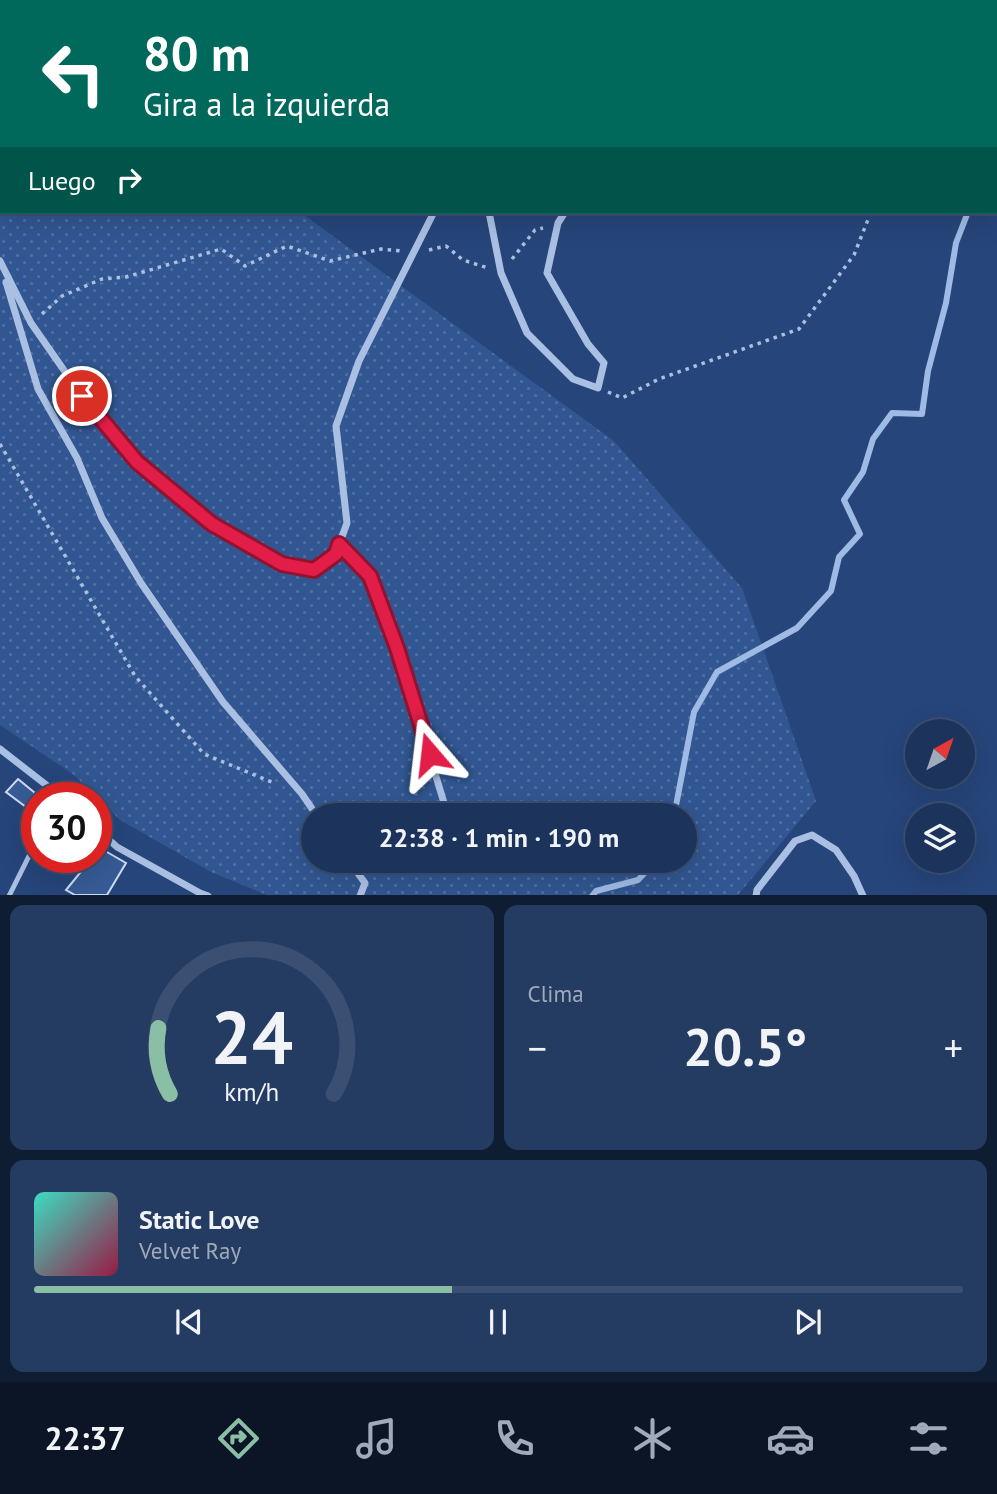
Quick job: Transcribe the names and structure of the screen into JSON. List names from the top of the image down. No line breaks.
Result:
{"north":"top right","page":{"turn":["80 m","Gira a la izquierda"],"then":"Luego","limit":"30","trip":"22:38 · 1 min · 190 m","tile":"Clima","heat":["−","20.5°","+"],"song":["Static Love","Velvet Ray"],"tabs":"22:37","gauge":["24","km/h"]}}
